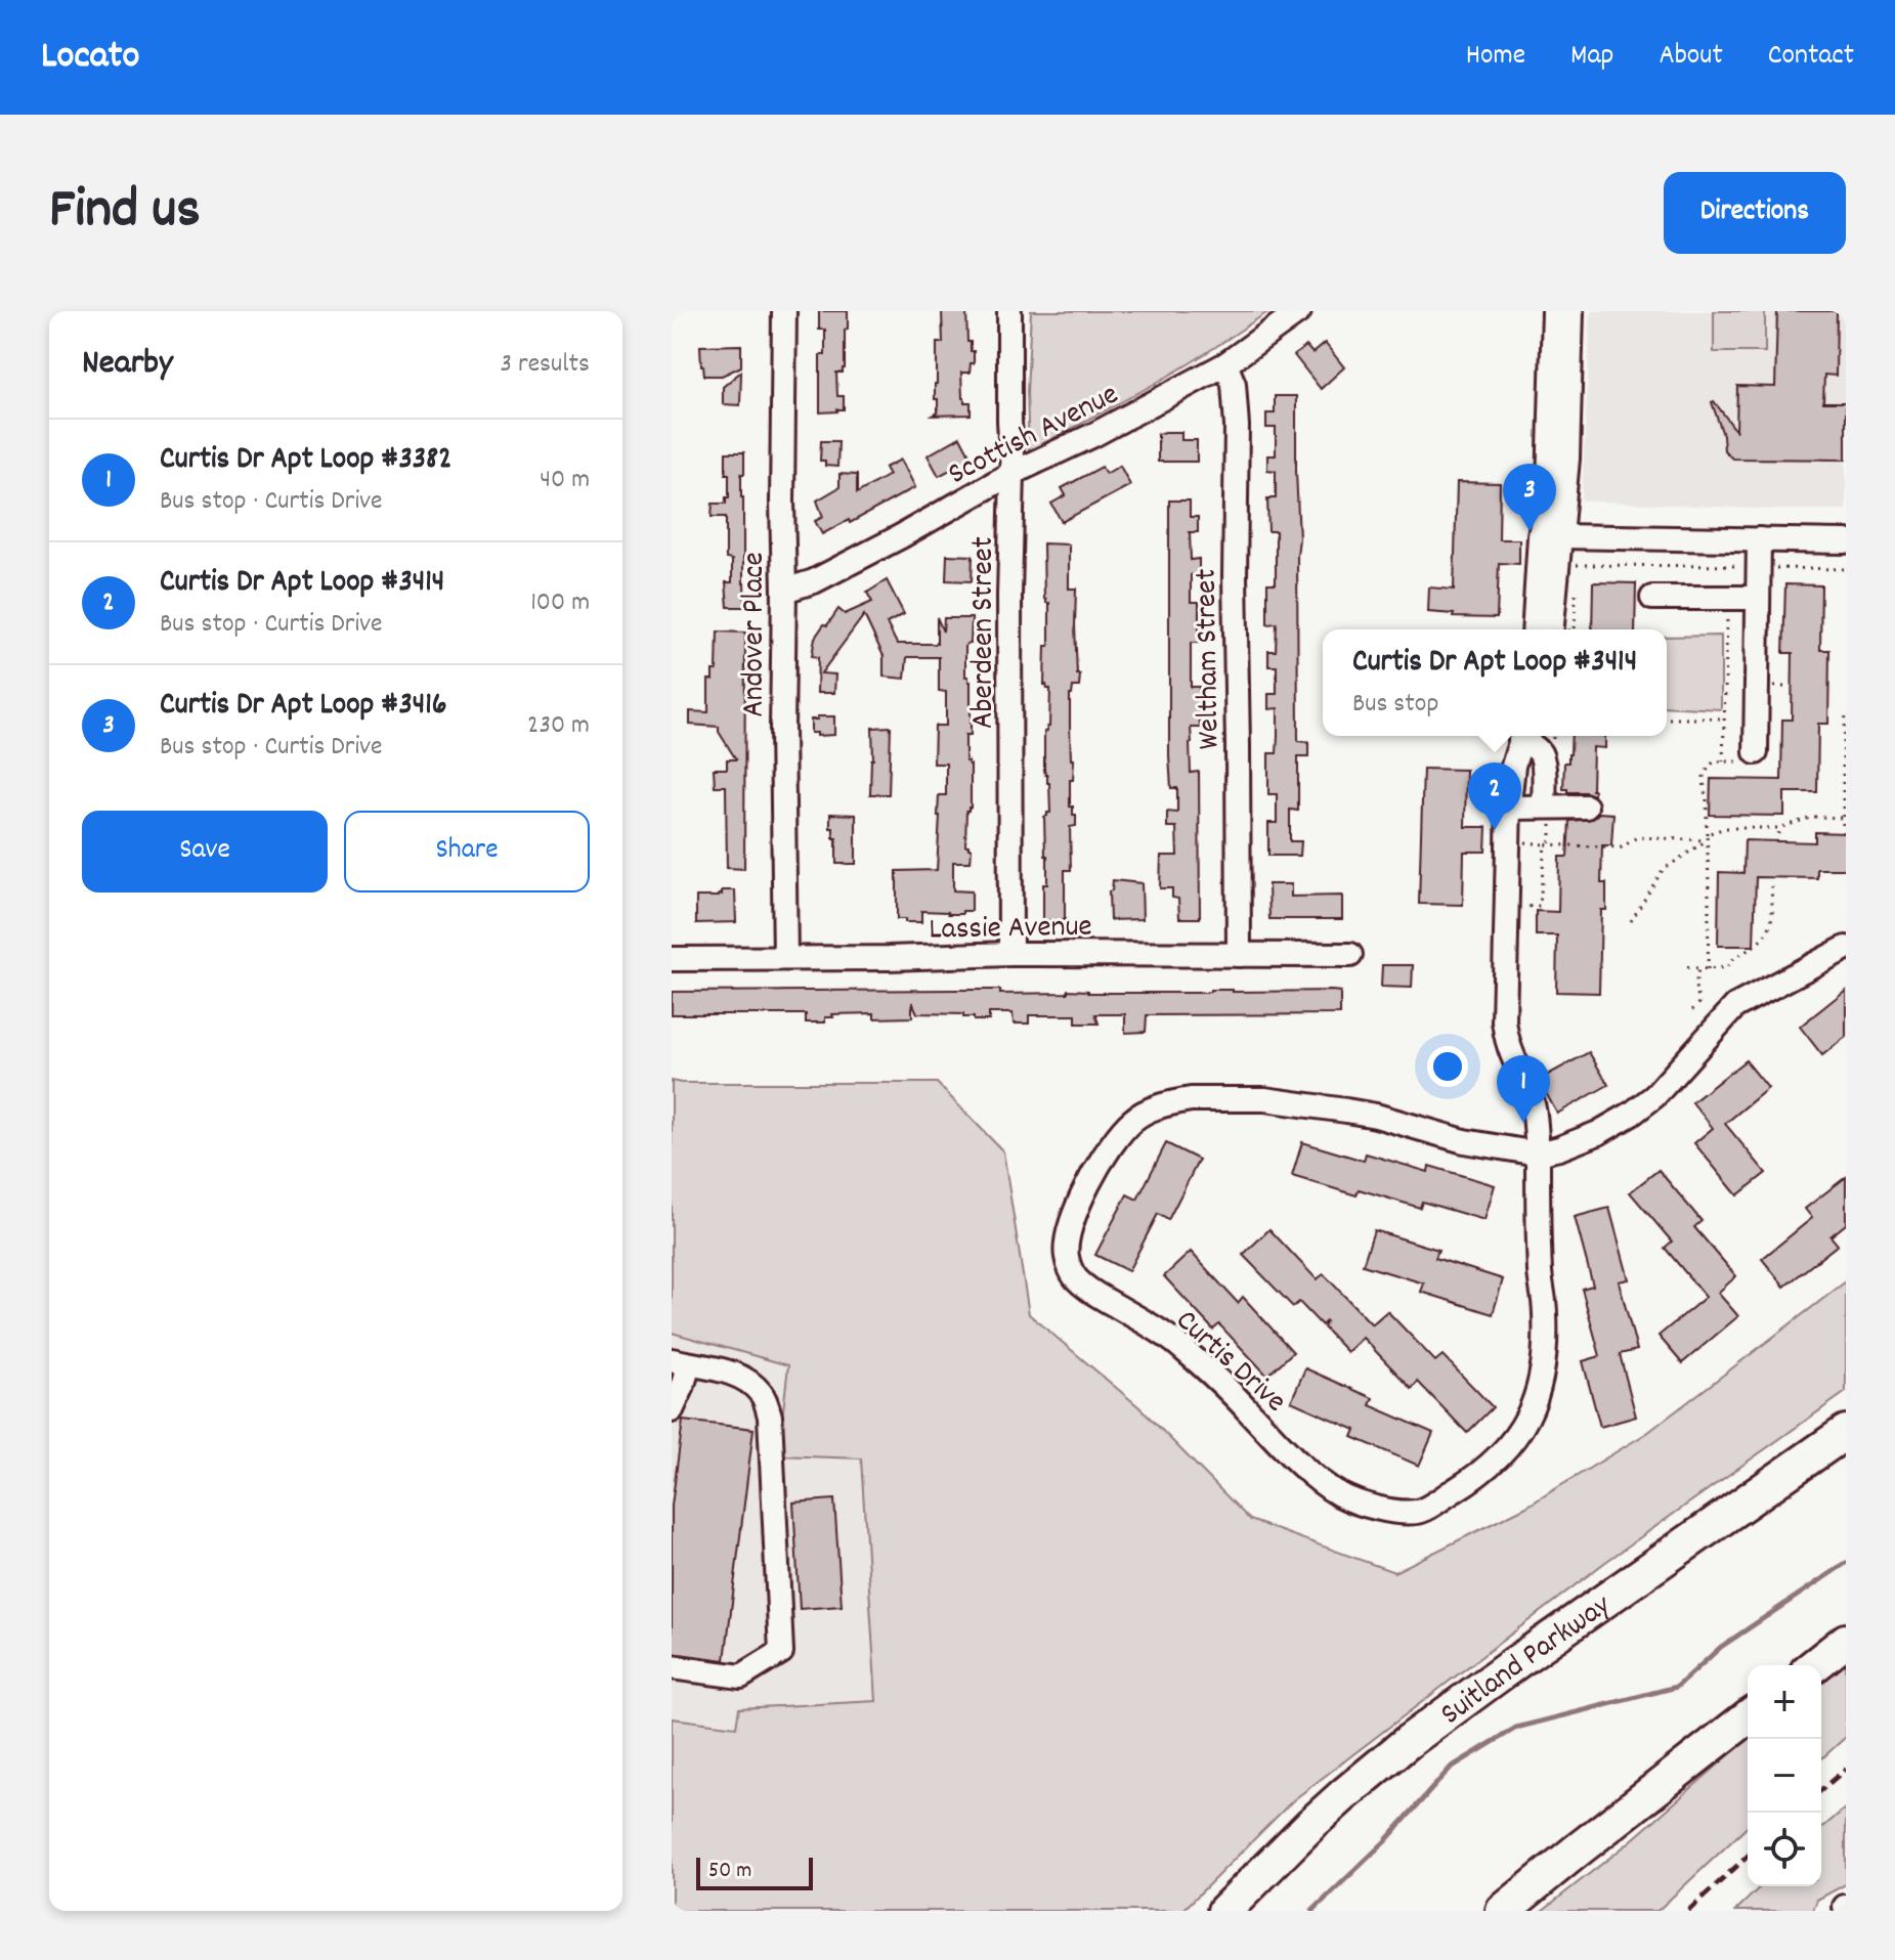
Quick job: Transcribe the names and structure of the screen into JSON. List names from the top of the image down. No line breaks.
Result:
{"streets":{"highway":["Suitland Parkway"],"street":["Scottish Avenue","Aberdeen Street","Andover Place","Weltham Street","Lassie Avenue","Curtis Drive"]},"crossings":[["Scottish Avenue","Aberdeen Street"],["Scottish Avenue","Andover Place"],["Scottish Avenue","Weltham Street"],["Aberdeen Street","Lassie Avenue"],["Andover Place","Lassie Avenue"],["Weltham Street","Lassie Avenue"]],"scale_bar":"50 m","page":{"header":"Locato","nav":["Home","Map","About","Contact"],"title":"Find us","buttons":["Directions",["Save","Share"]],"heading":["Nearby","3 results"],"list":[{"mark":"1","name":"Curtis Dr Apt Loop #3382","note":"Bus stop · Curtis Drive","value":"40 m"},{"mark":"2","name":"Curtis Dr Apt Loop #3414","note":"Bus stop · Curtis Drive","value":"100 m"},{"mark":"3","name":"Curtis Dr Apt Loop #3416","note":"Bus stop · Curtis Drive","value":"230 m"}],"pins":["3","2","1"],"popup":["Curtis Dr Apt Loop #3414","Bus stop"],"map_buttons":["+","−"],"scale":"50 m"}}
